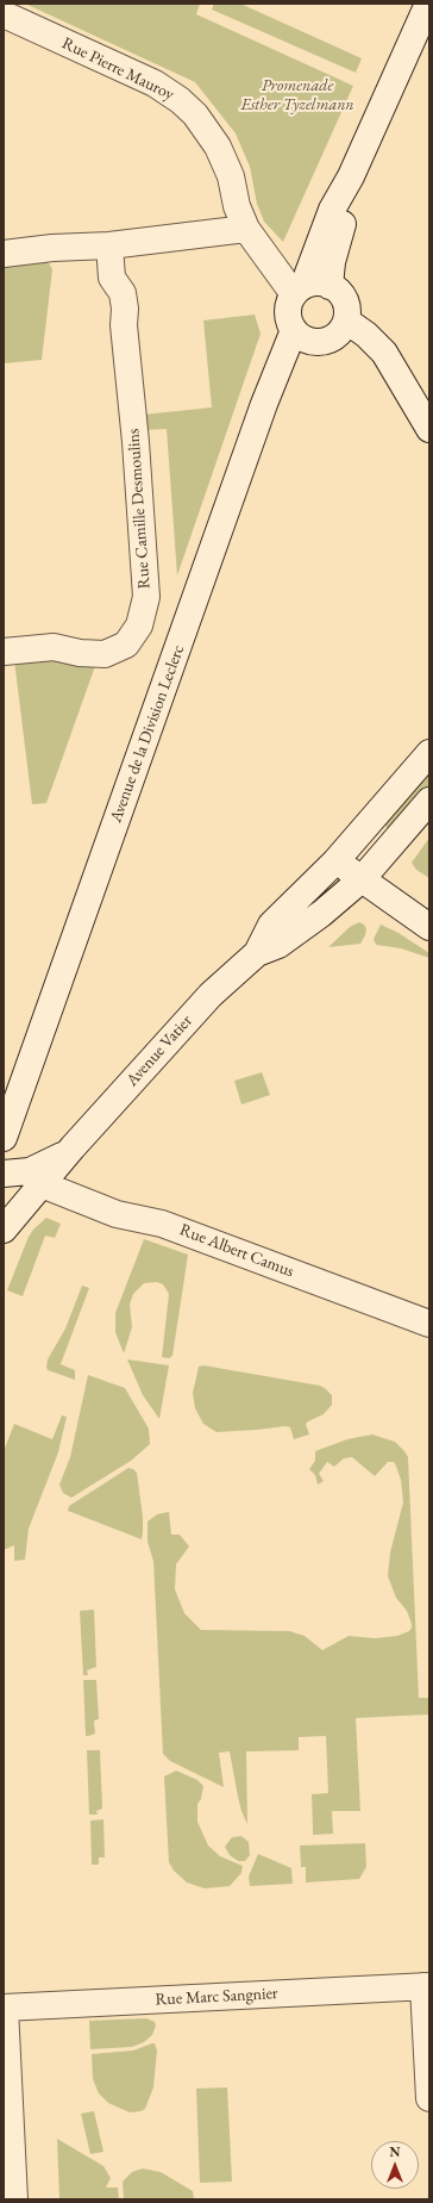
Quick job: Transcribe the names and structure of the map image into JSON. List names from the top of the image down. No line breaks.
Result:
{"streets":{"main road":["Rue Pierre Mauroy","Rue Camille Desmoulins","Avenue de la Division Leclerc","Avenue Vatier","Rue Albert Camus","Rue Marc Sangnier"]},"crossings":[["Rue Pierre Mauroy","Avenue de la Division Leclerc"],["Avenue Vatier","Rue Albert Camus"]],"parks":["Promenade Esther Tyzelmann"],"north":"top"}
